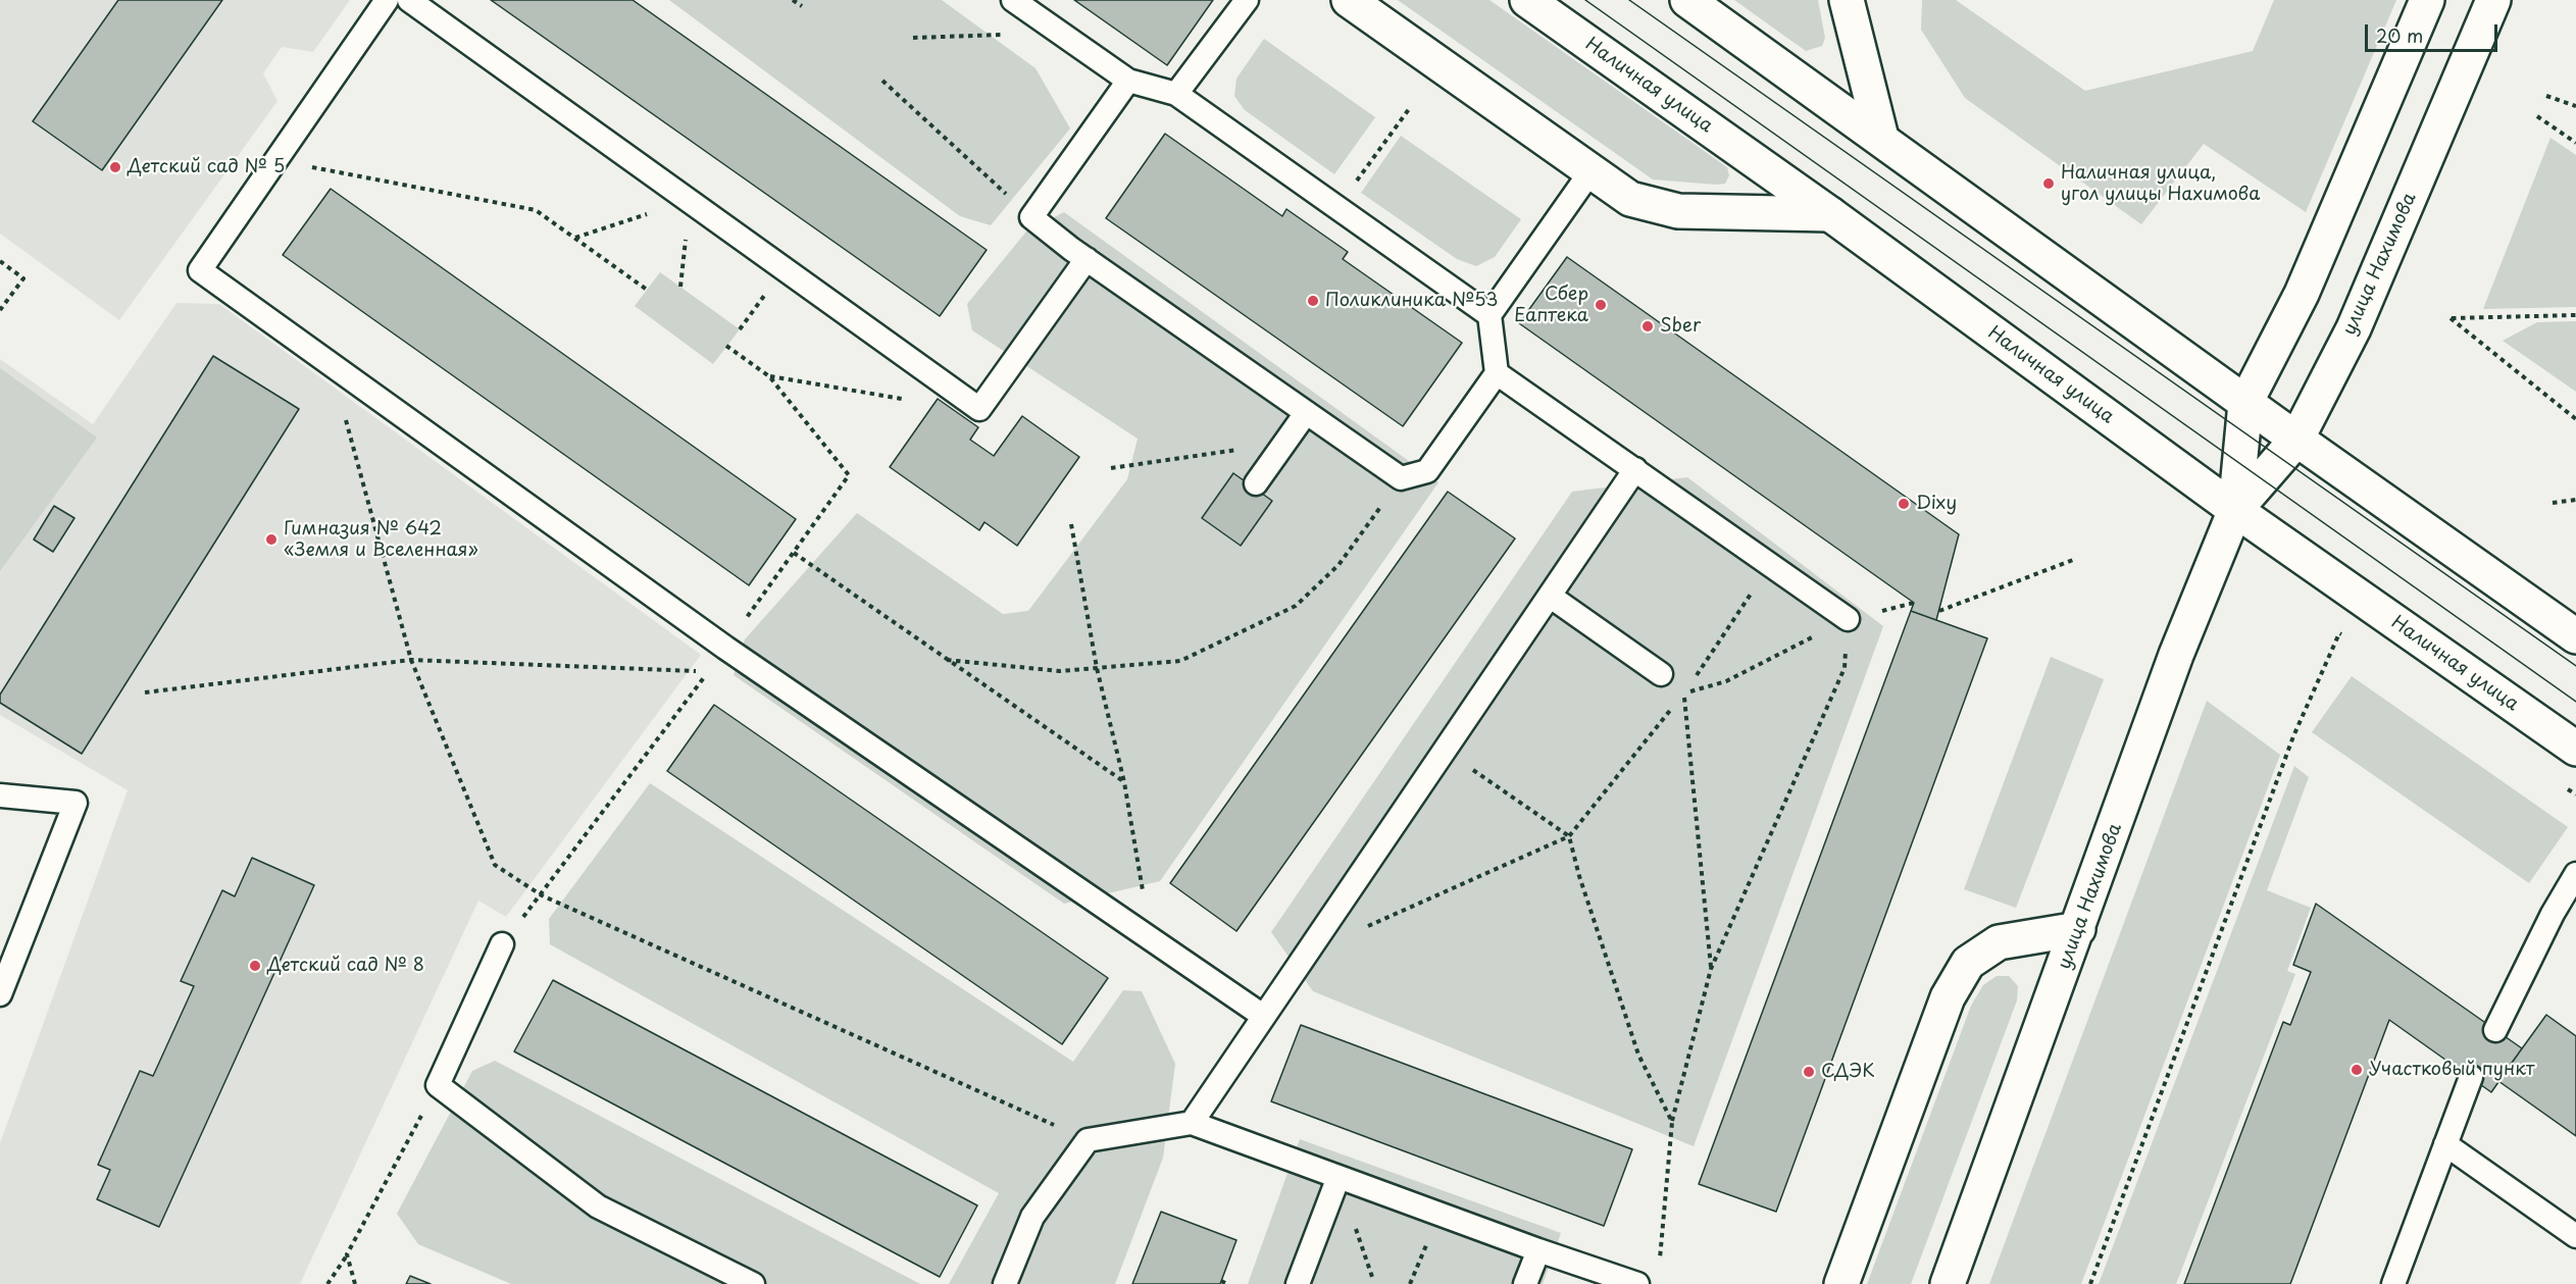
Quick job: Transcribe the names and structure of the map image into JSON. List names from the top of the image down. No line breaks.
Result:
{"streets":{"main road":["Наличная улица","улица Нахимова"]},"crossings":[["Наличная улица","улица Нахимова"]],"places":["Детский сад № 5","Наличная улица, угол улицы Нахимова","Поликлиника №53","Сбер Еаптека","Sber","Dixy","Гимназия № 642 «Земля и Вселенная»","Детский сад № 8","Участковый пункт","СДЭК"],"scale_bar":"20 m"}
